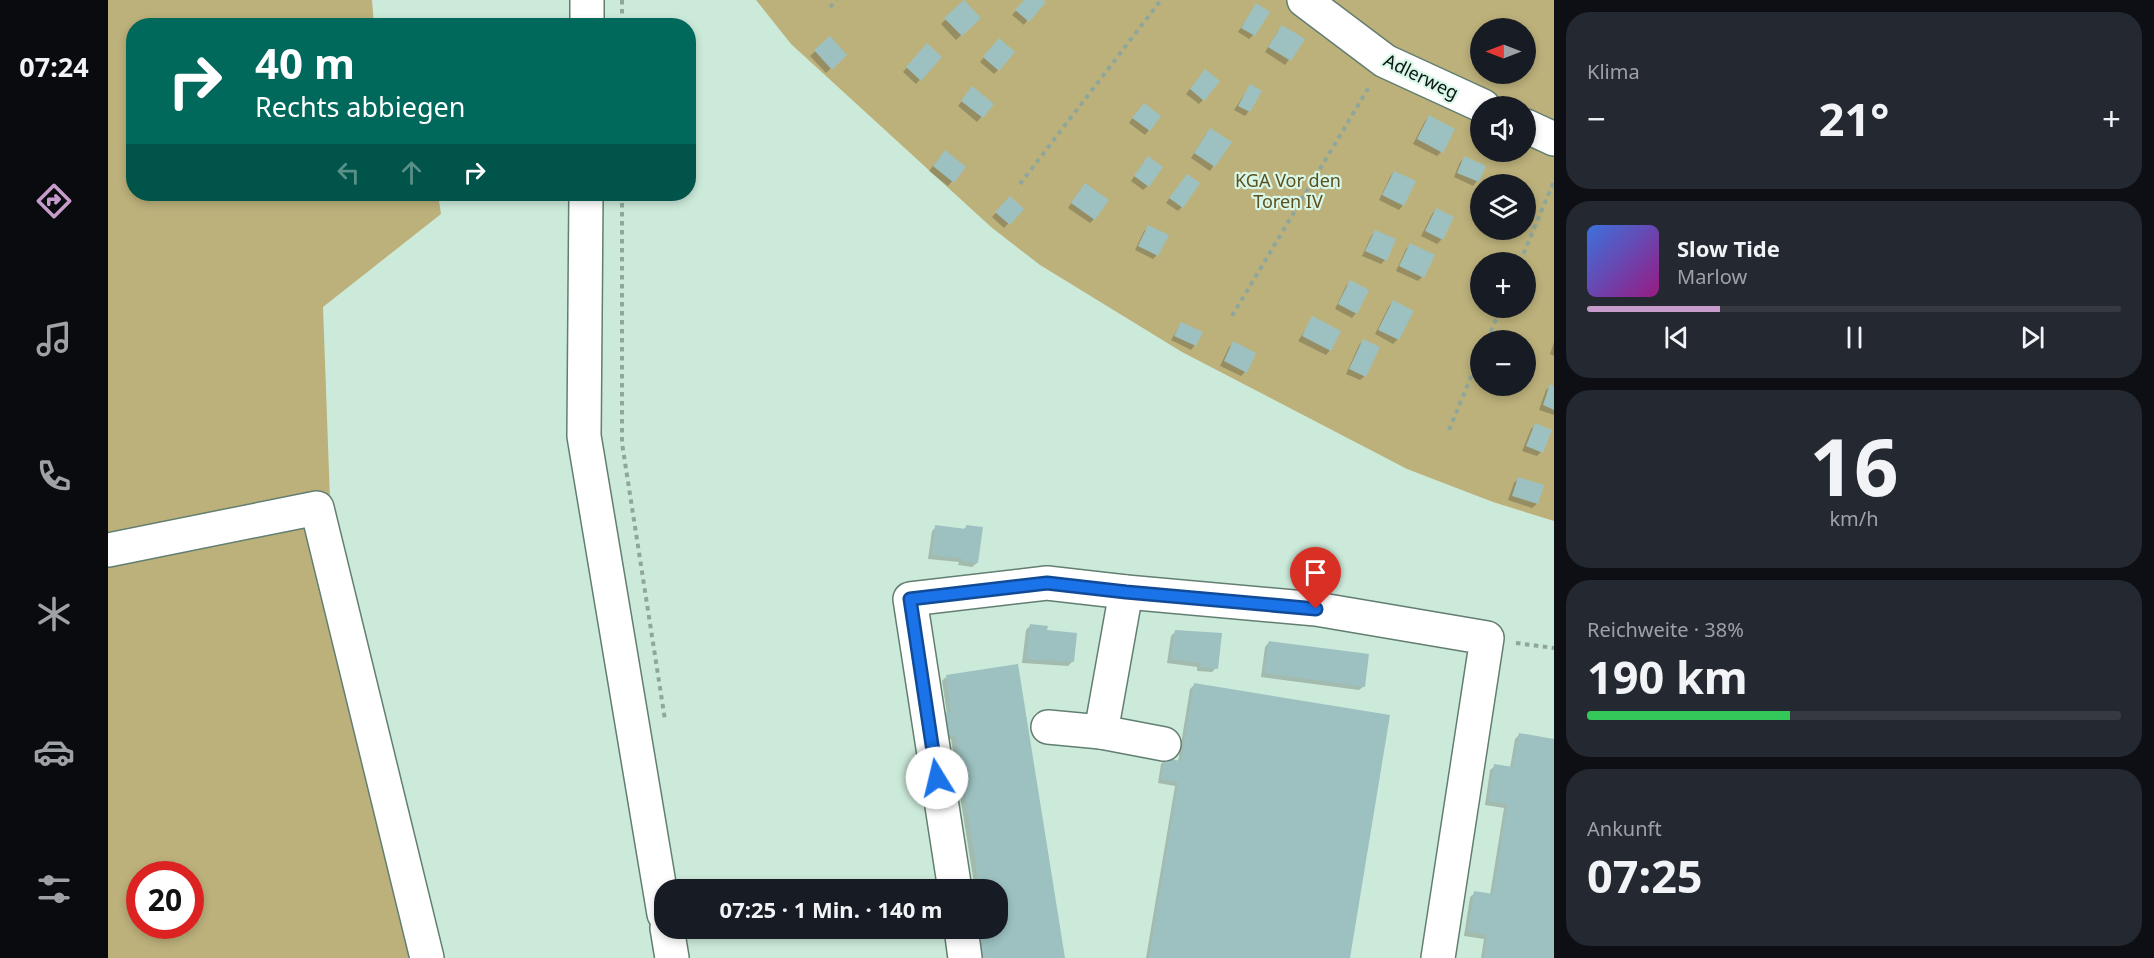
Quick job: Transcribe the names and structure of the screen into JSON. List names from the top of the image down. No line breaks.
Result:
{"streets":{"lane":["Adlerweg"]},"parks":["KGA Vor den Toren IV"],"north":"left","page":{"tabs":"07:24","tile":["Klima",["16","km/h"],["Reichweite · 38%","190 km"],["Ankunft","07:25"]],"map_buttons":["+","−"],"turn":["40 m","Rechts abbiegen"],"heat":["−","21°","+"],"song":["Slow Tide","Marlow"],"limit":"20","trip":"07:25 · 1 Min. · 140 m"}}
